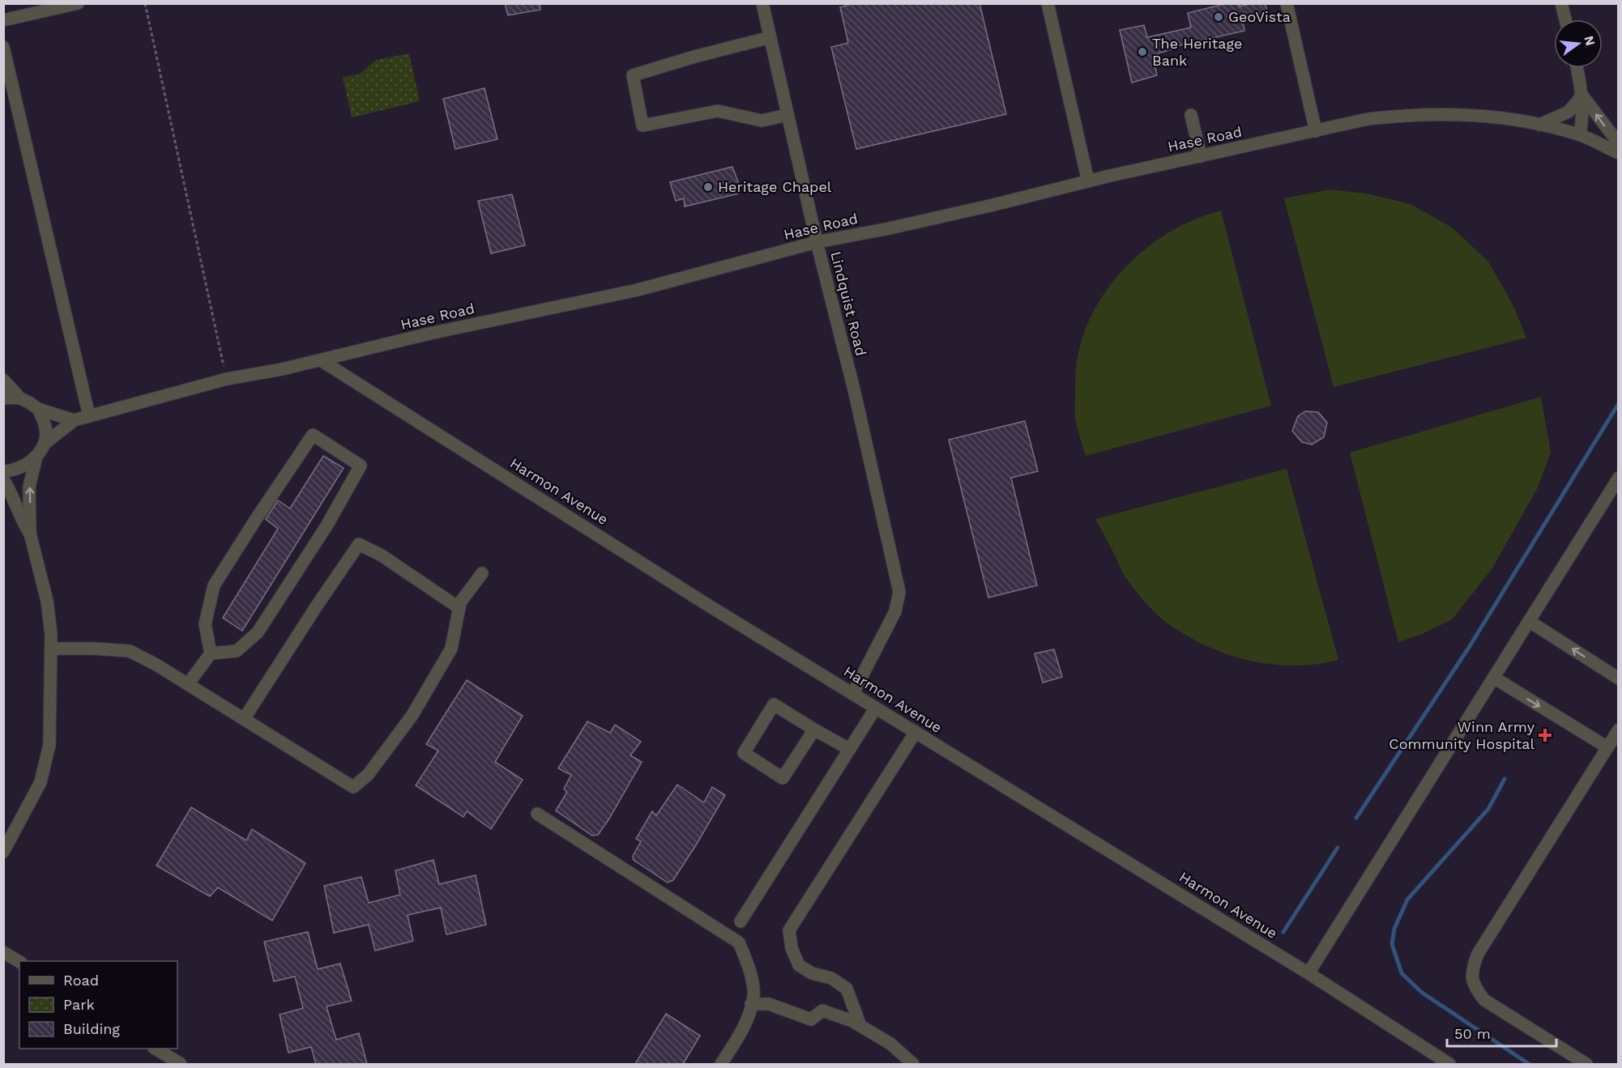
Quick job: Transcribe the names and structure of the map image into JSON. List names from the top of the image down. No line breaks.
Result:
{"streets":{"street":["Hase Road","Lindquist Road","Harmon Avenue"]},"crossings":[["Hase Road","Lindquist Road"],["Hase Road","Harmon Avenue"],["Lindquist Road","Harmon Avenue"]],"places":{"other":["GeoVista","The Heritage Bank","Heritage Chapel"],"health":["Winn Army Community Hospital"]},"legend":["Road","Park","Building"],"scale_bar":"50 m","north":"right"}
